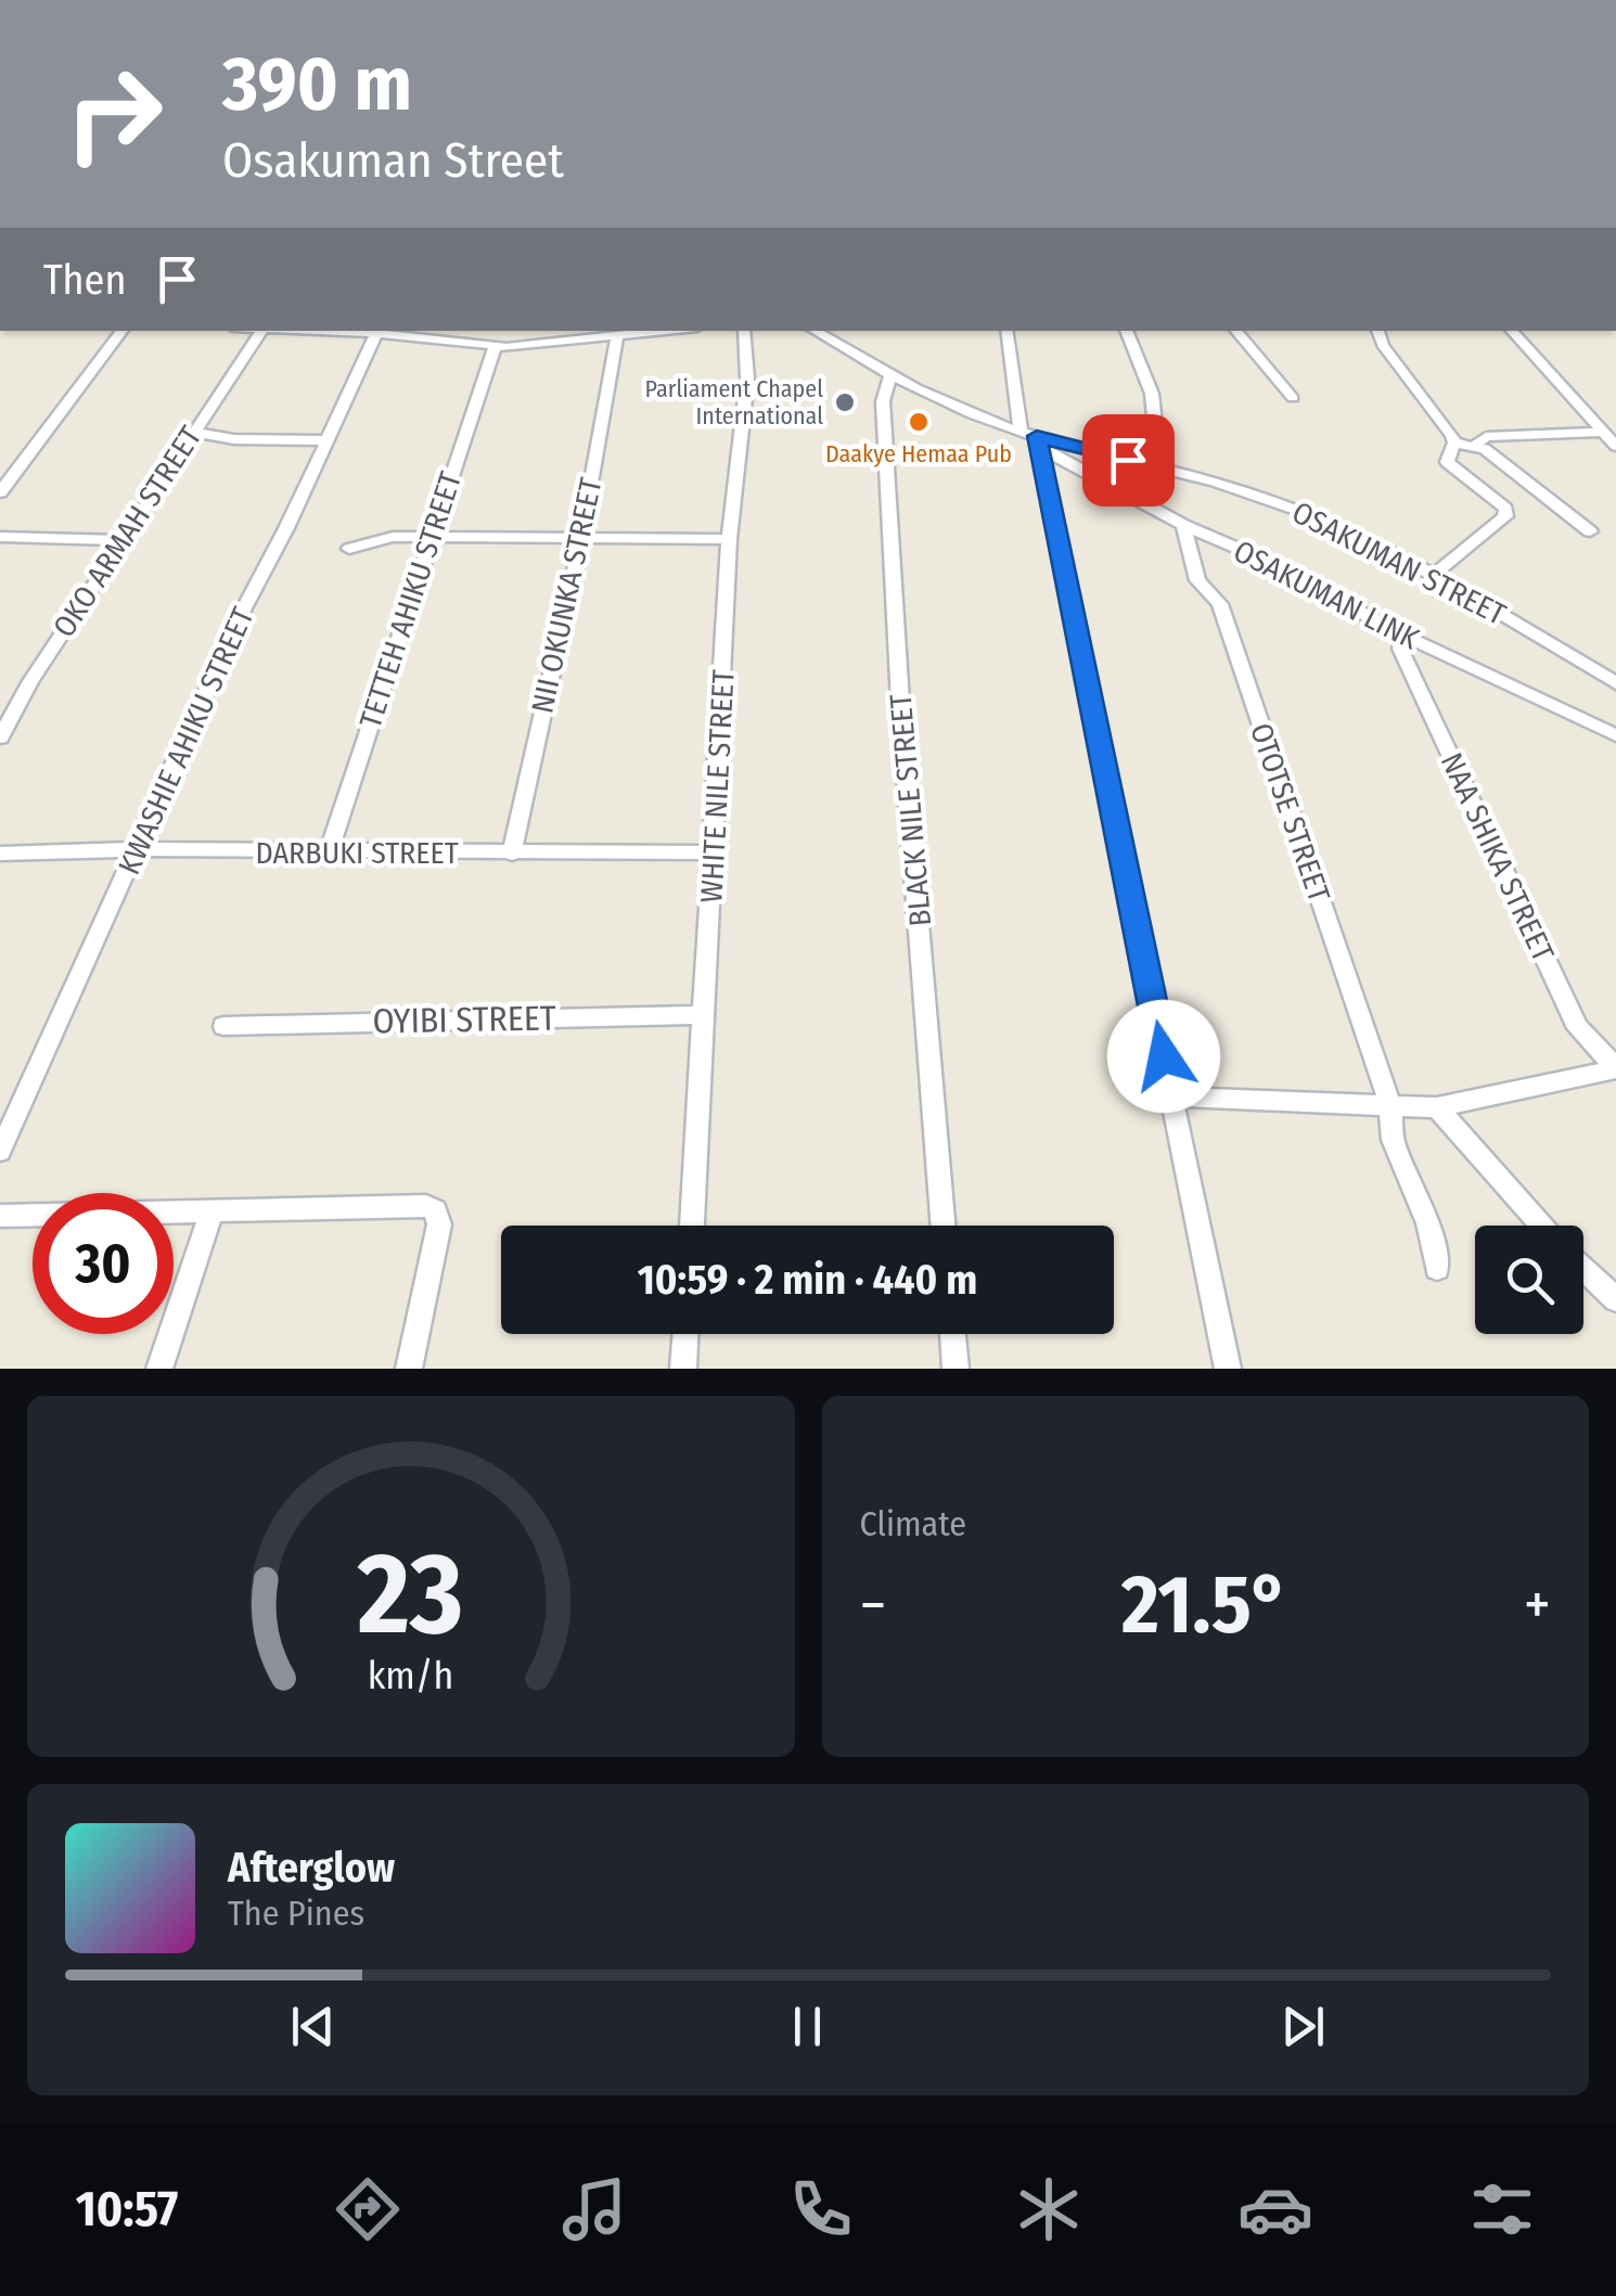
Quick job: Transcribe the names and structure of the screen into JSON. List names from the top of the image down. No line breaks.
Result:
{"streets":{"street":["OKO ARMAH STREET","OSAKUMAN STREET","OSAKUMAN LINK","NII OKUNKA STREET","TETTEH AHIKU STREET","KWASHIE AHIKU STREET","WHITE NILE STREET","BLACK NILE STREET","OTOTSE STREET","DARBUKI STREET","NAA SHIKA STREET","OYIBI STREET"]},"crossings":[["OSAKUMAN STREET","OSAKUMAN LINK"],["OSAKUMAN STREET","BLACK NILE STREET"],["OSAKUMAN LINK","OTOTSE STREET"],["OSAKUMAN LINK","NAA SHIKA STREET"],["NII OKUNKA STREET","DARBUKI STREET"],["TETTEH AHIKU STREET","DARBUKI STREET"],["KWASHIE AHIKU STREET","DARBUKI STREET"],["WHITE NILE STREET","DARBUKI STREET"],["WHITE NILE STREET","OYIBI STREET"]],"places":["Parliament Chapel International","Daakye Hemaa Pub"],"page":{"turn":["390 m","Osakuman Street"],"then":"Then","limit":"30","trip":"10:59 · 2 min · 440 m","tile":"Climate","heat":["−","21.5°","+"],"song":["Afterglow","The Pines"],"tabs":"10:57","gauge":["23","km/h"]}}
